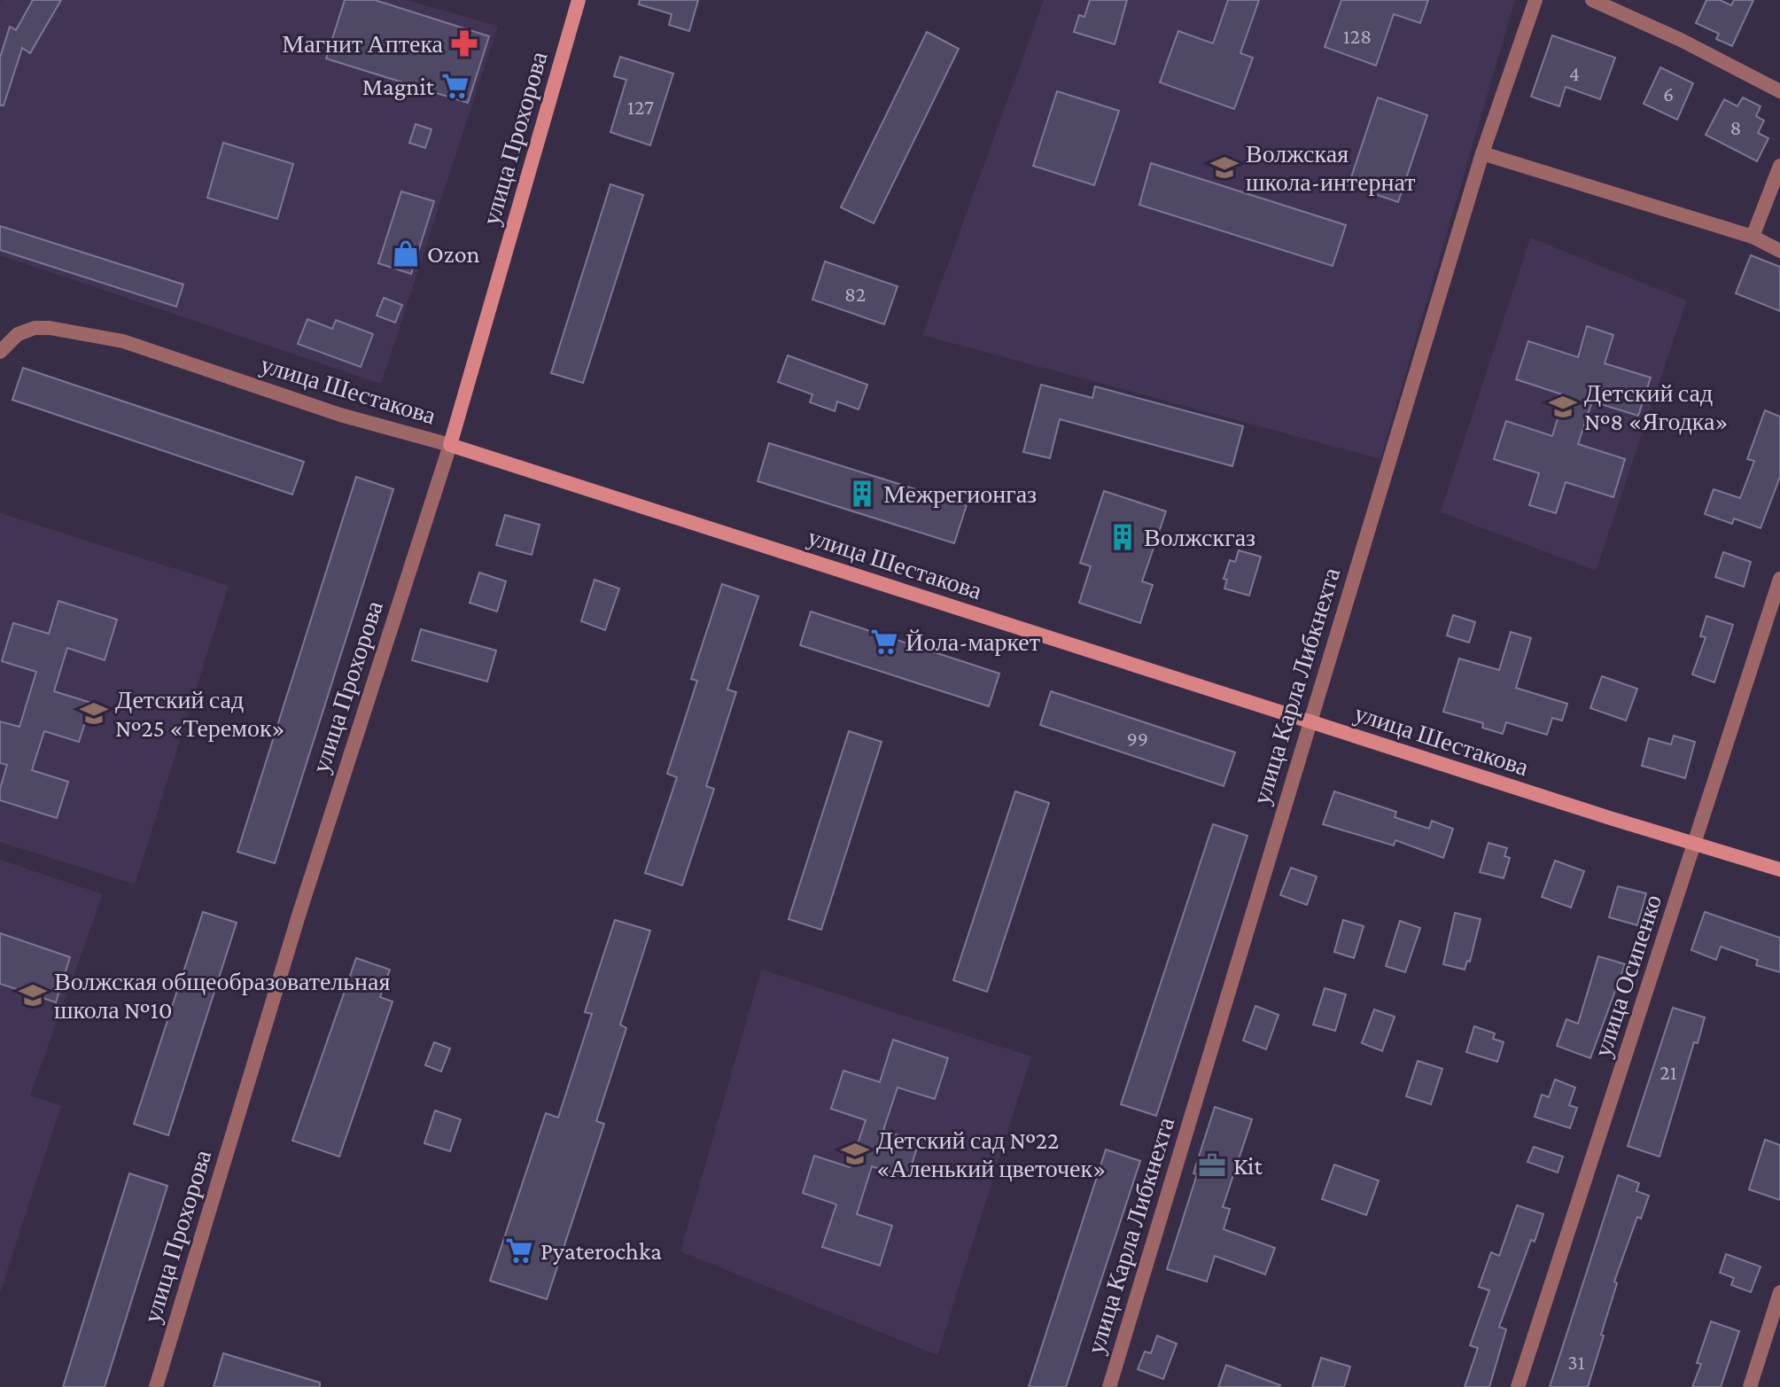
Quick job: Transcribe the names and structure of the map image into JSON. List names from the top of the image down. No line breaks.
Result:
{"streets":{"main road":["улица Прохорова","улица Шестакова"],"street":["улица Карла Либкнехта","улица Осипенко"]},"crossings":[["улица Прохорова","улица Шестакова"],["улица Шестакова","улица Карла Либкнехта"],["улица Шестакова","улица Осипенко"]],"places":{"pharmacy":["Магнит Аптека"],"supermarket":["Magnit","Йола-маркет","Pyaterochka"],"school or university":["Волжская школа-интернат","Детский сад №8 «Ягодка»","Детский сад №25 «Теремок»","Волжская общеобразовательная школа №10","Детский сад №22 «Аленький цветочек»"],"shop":["Ozon"],"building":["Межрегионгаз","Волжскгаз"],"office":["Kit"]},"house_numbers":["128","4","6","127","8","82","99","21","31"]}
